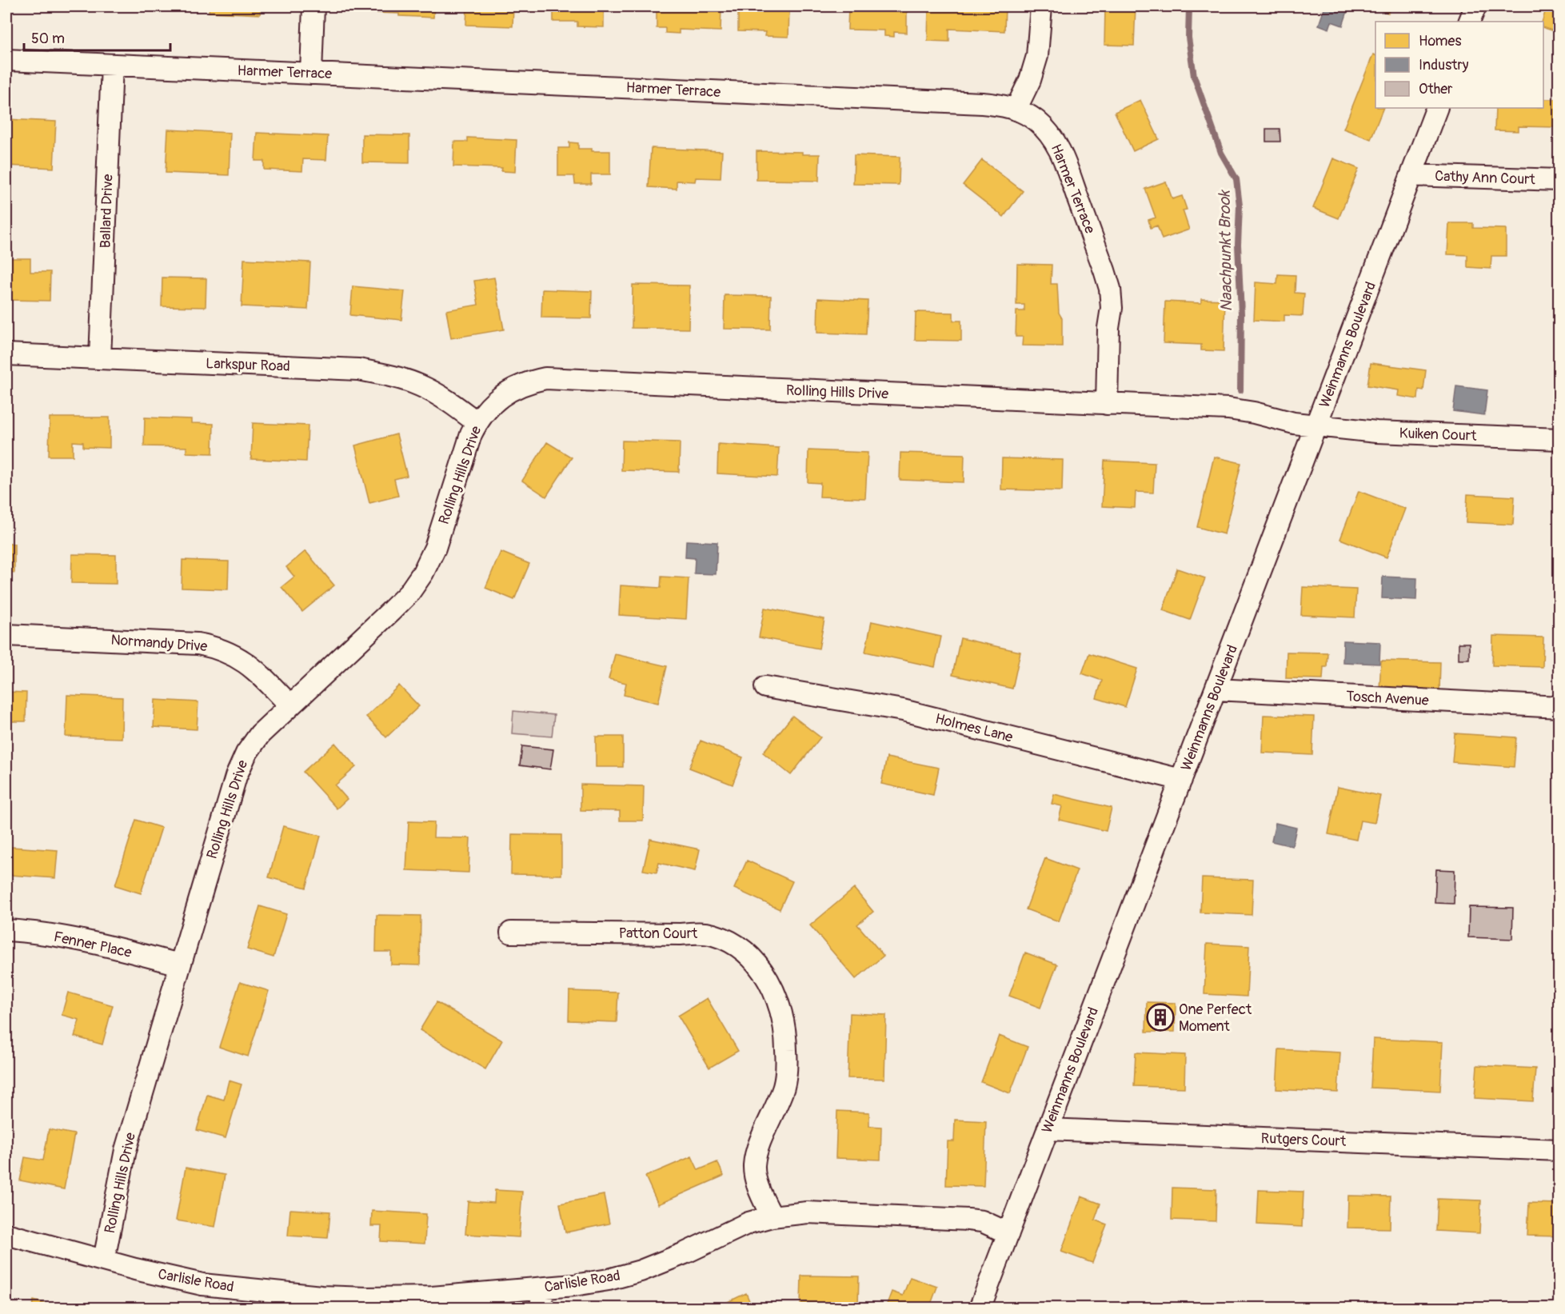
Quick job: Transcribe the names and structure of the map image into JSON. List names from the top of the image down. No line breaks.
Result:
{"streets":{"street":["Harmer Terrace","Cathy Ann Court","Ballard Drive","Weinmanns Boulevard","Larkspur Road","Rolling Hills Drive","Kuiken Court","Normandy Drive","Tosch Avenue","Holmes Lane","Patton Court","Fenner Place","Rutgers Court","Carlisle Road"]},"crossings":[["Harmer Terrace","Ballard Drive"],["Harmer Terrace","Rolling Hills Drive"],["Cathy Ann Court","Weinmanns Boulevard"],["Ballard Drive","Larkspur Road"],["Weinmanns Boulevard","Rolling Hills Drive"],["Weinmanns Boulevard","Kuiken Court"],["Weinmanns Boulevard","Tosch Avenue"],["Weinmanns Boulevard","Holmes Lane"],["Weinmanns Boulevard","Rutgers Court"],["Weinmanns Boulevard","Carlisle Road"],["Larkspur Road","Rolling Hills Drive"],["Rolling Hills Drive","Kuiken Court"],["Rolling Hills Drive","Normandy Drive"],["Rolling Hills Drive","Fenner Place"],["Rolling Hills Drive","Carlisle Road"],["Patton Court","Carlisle Road"]],"water":["Naachpunkt Brook"],"places":{"building":["One Perfect Moment"]},"legend":["Homes","Industry","Other"],"scale_bar":"50 m"}
